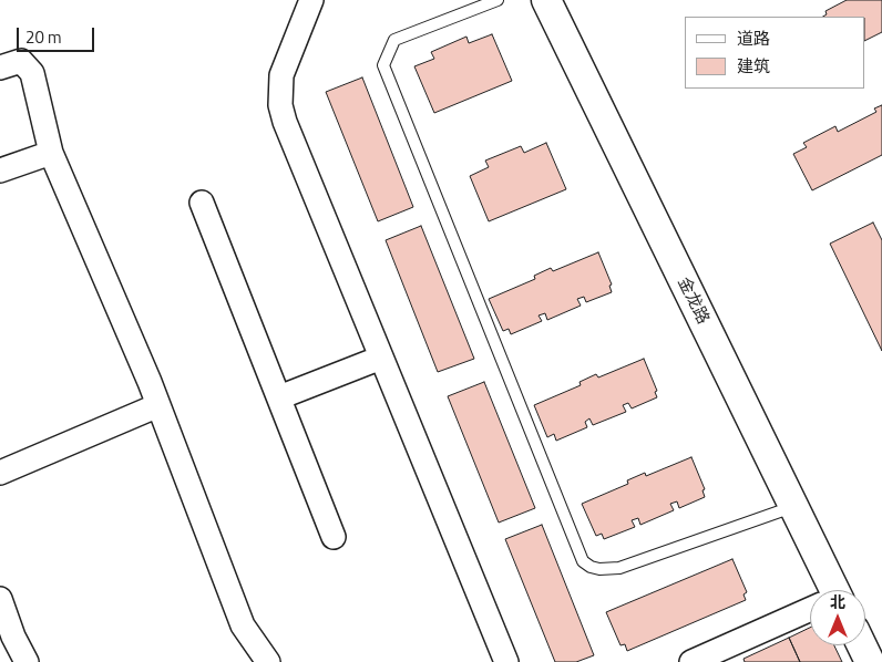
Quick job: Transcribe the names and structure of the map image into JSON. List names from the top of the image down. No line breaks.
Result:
{"streets":{"street":["金龙路"]},"legend":["道路","建筑"],"scale_bar":"20 m","north":"top"}
